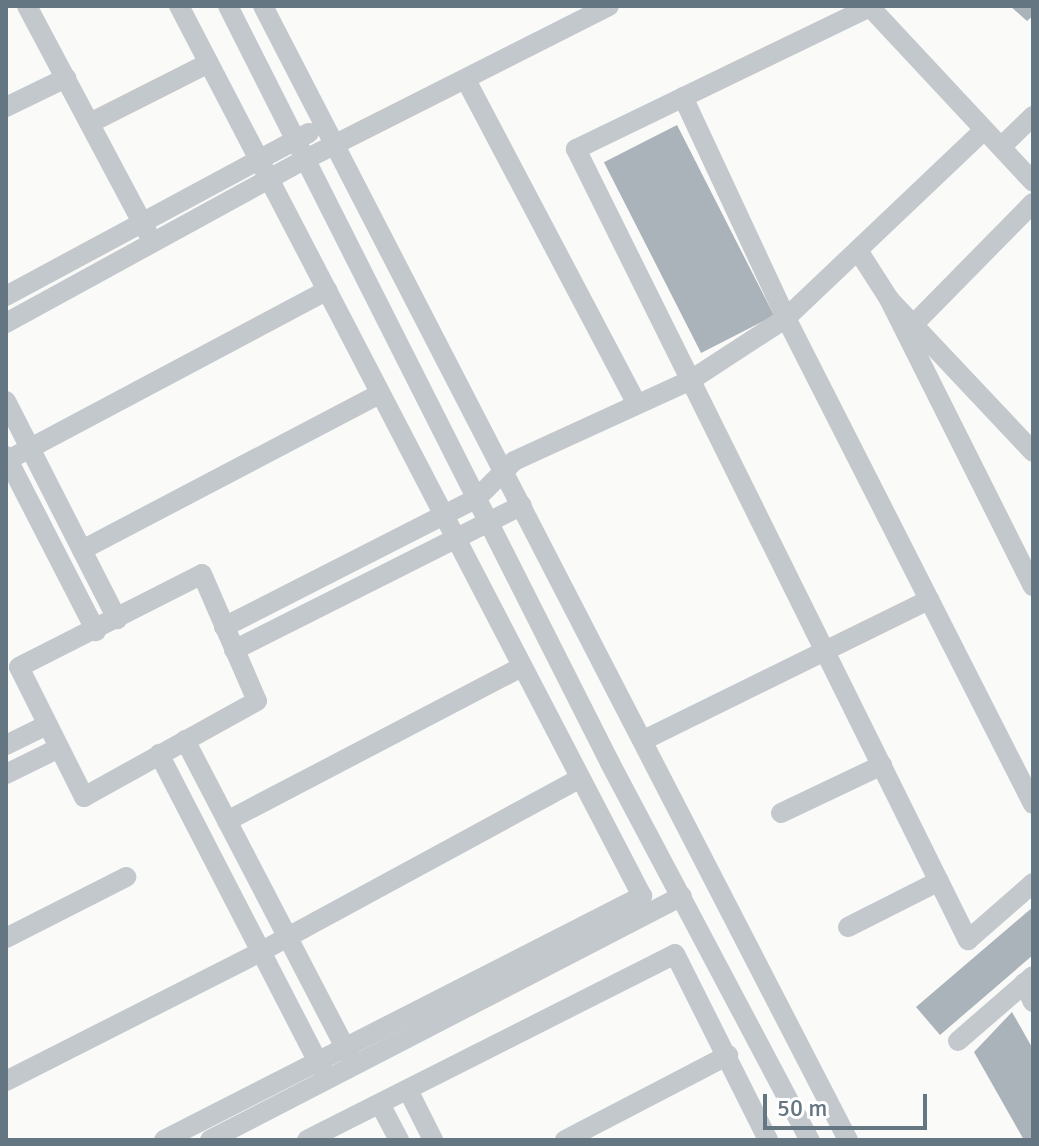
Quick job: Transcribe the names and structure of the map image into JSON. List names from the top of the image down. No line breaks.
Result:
{"scale_bar":"50 m"}
